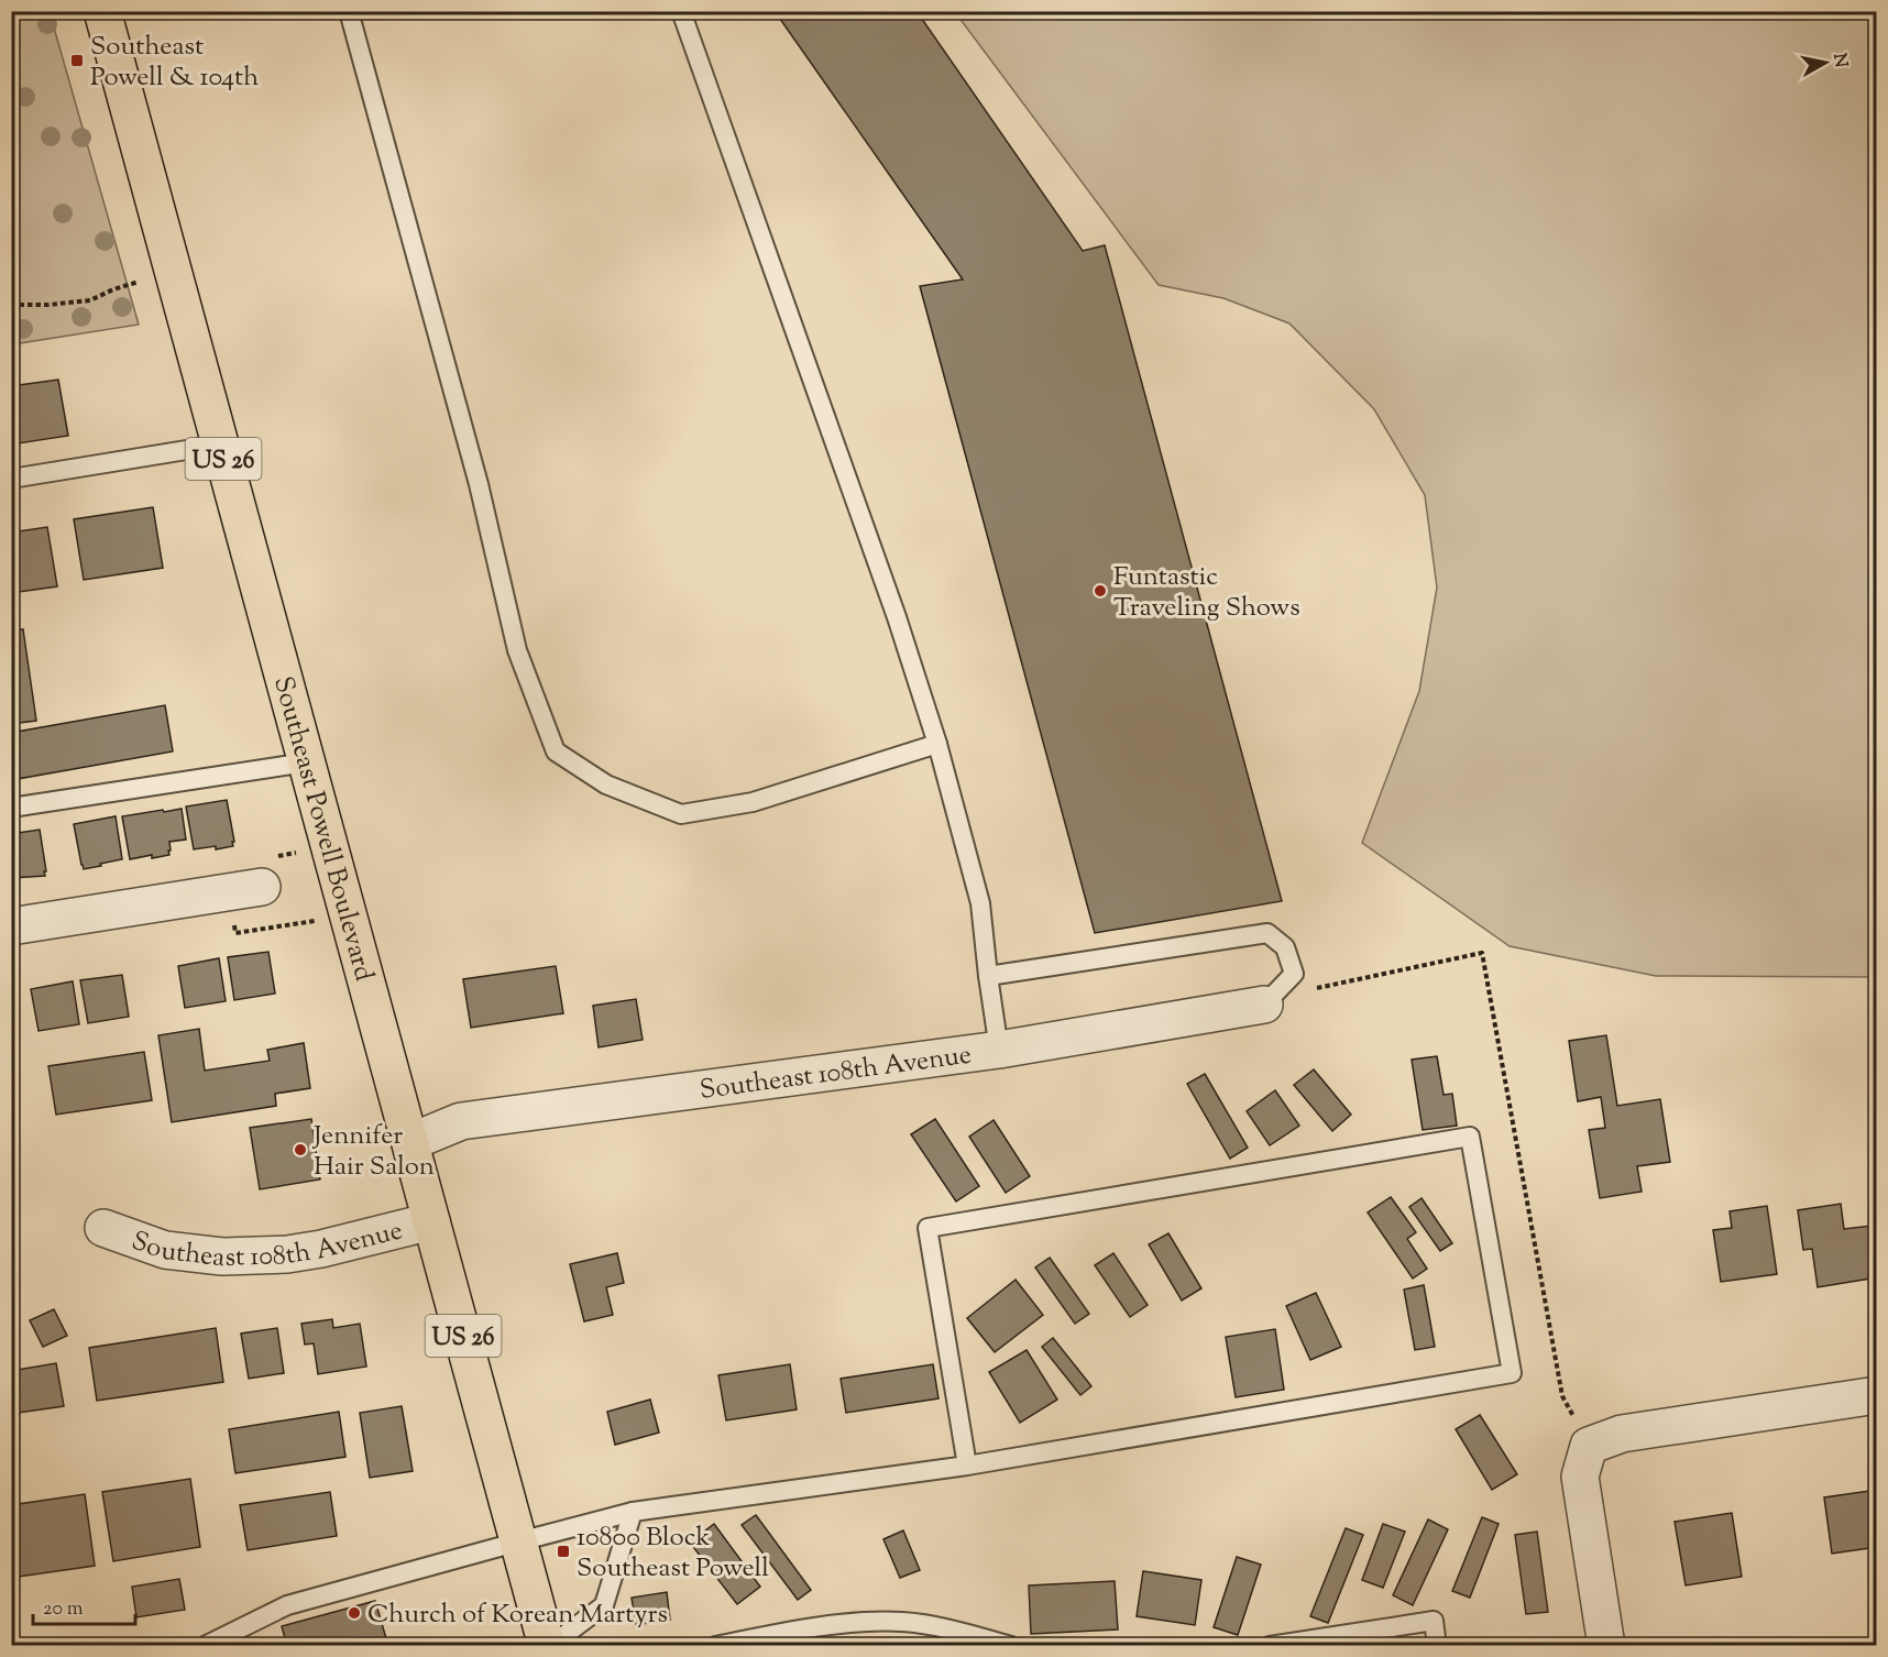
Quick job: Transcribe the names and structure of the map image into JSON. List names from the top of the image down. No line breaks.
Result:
{"streets":{"main road":["US 26","Southeast Powell Boulevard"],"street":["Southeast 108th Avenue"]},"crossings":[["Southeast Powell Boulevard","Southeast 108th Avenue"]],"places":{"transit":["Southeast Powell & 104th","10800 Block Southeast Powell"],"other":["Funtastic Traveling Shows","Jennifer Hair Salon","Church of Korean Martyrs"]},"scale_bar":"20 m","north":"right"}
